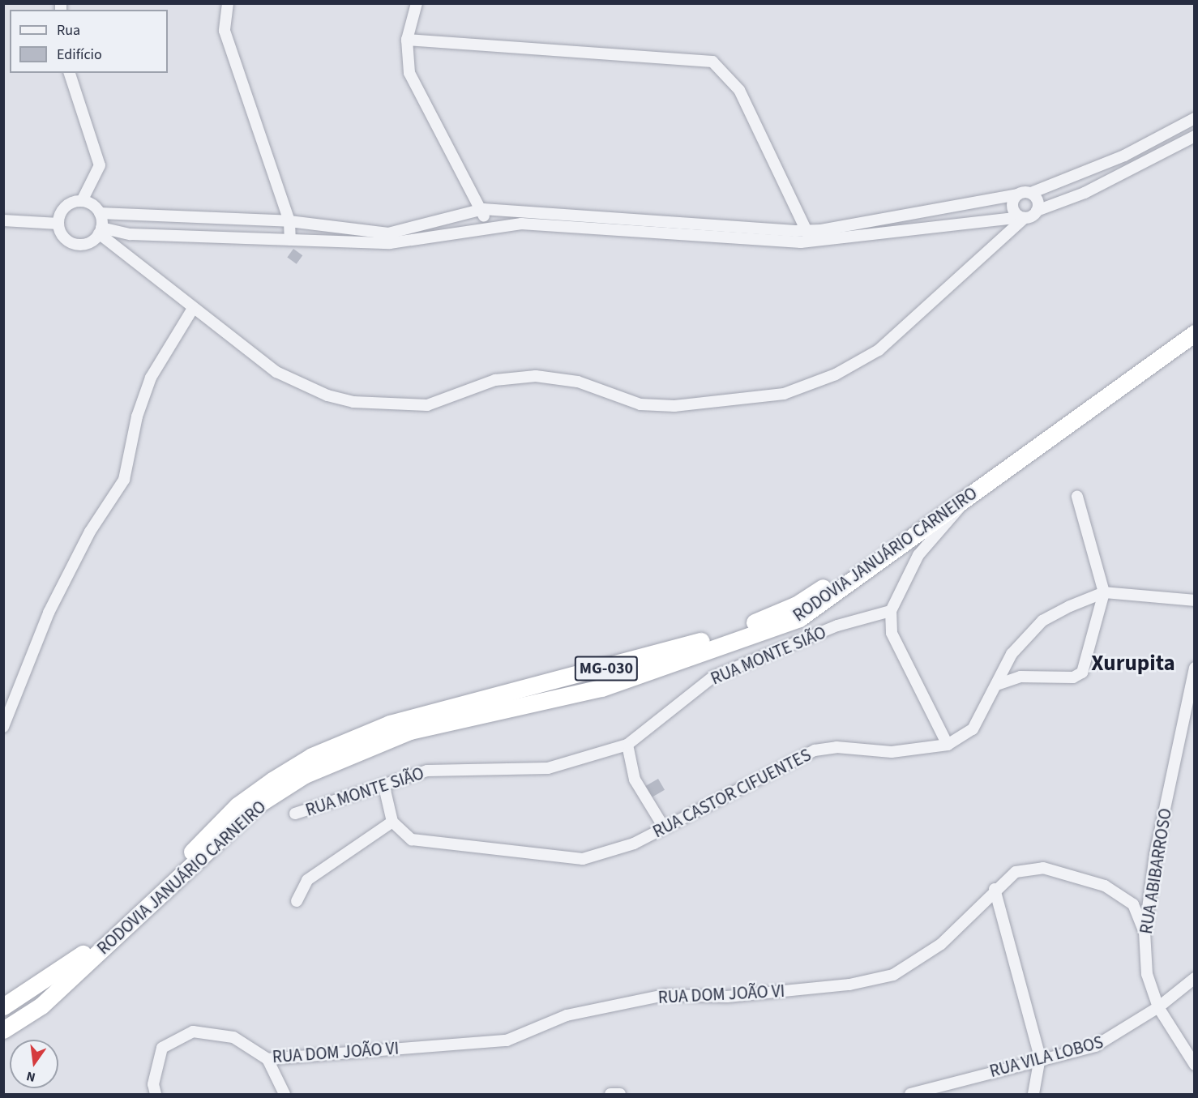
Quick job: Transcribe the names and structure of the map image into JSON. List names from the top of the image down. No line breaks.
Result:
{"streets":{"highway":["RODOVIA JANUÁRIO CARNEIRO","MG-030"],"street":["RUA MONTE SIÃO","RUA CASTOR CIFUENTES","RUA ABIBARROSO","RUA DOM JOÃO VI","RUA VILA LOBOS"]},"crossings":[["RUA ABIBARROSO","RUA DOM JOÃO VI"],["RUA ABIBARROSO","RUA VILA LOBOS"]],"districts":["Xurupita"],"legend":["Rua","Edifício"],"north":"bottom"}
